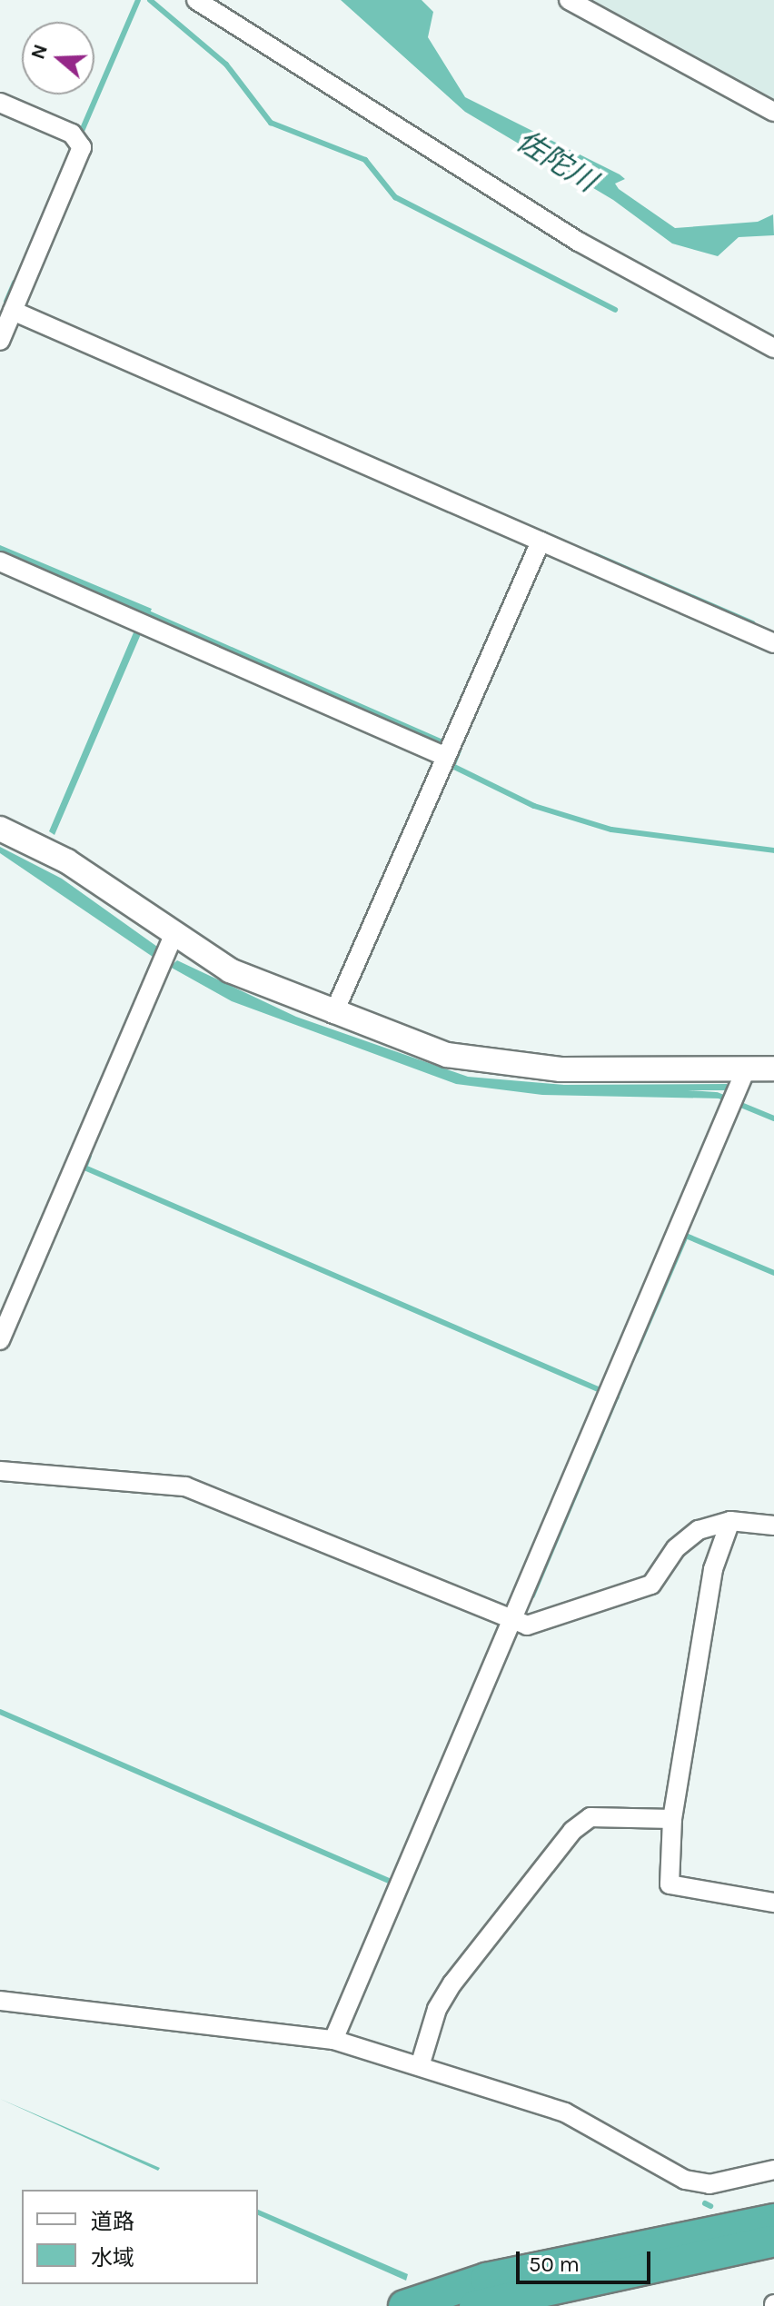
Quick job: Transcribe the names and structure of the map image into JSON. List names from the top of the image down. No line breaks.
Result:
{"water":["佐陀川"],"legend":["道路","水域"],"scale_bar":"50 m","north":"left"}
